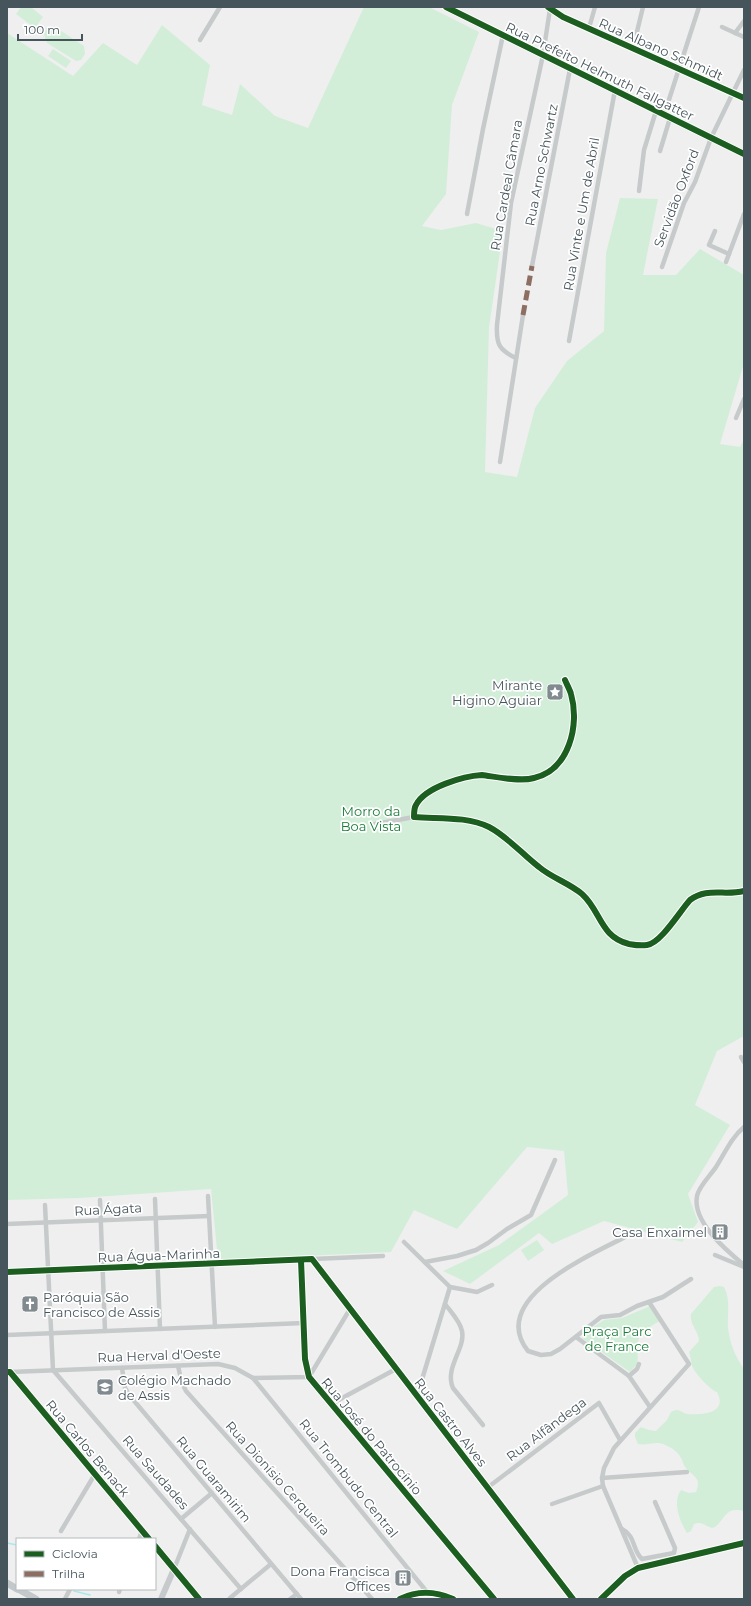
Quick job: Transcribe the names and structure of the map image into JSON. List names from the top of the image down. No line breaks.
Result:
{"streets":{"main road":["Rua Albano Schmidt","Rua Prefeito Helmuth Fallgatter","Rua Carlos Benack"],"street":["Rua Arno Schwartz","Rua Cardeal Câmara","Servidão Oxford","Rua Vinte e Um de Abril","Rua Ágata","Rua Água-Marinha","Rua Herval d'Oeste","Rua Castro Alves","Rua Alfândega","Rua José do Patrocínio","Rua Saudades","Rua Dionísio Cerqueira","Rua Trombudo Central","Rua Guaramirim"]},"crossings":[["Rua Albano Schmidt","Rua Cardeal Câmara"],["Rua Albano Schmidt","Servidão Oxford"],["Rua Prefeito Helmuth Fallgatter","Rua Arno Schwartz"],["Rua Prefeito Helmuth Fallgatter","Rua Cardeal Câmara"],["Rua Prefeito Helmuth Fallgatter","Servidão Oxford"],["Rua Prefeito Helmuth Fallgatter","Rua Vinte e Um de Abril"],["Rua Água-Marinha","Rua Castro Alves"],["Rua Água-Marinha","Rua José do Patrocínio"],["Rua Herval d'Oeste","Rua Carlos Benack"],["Rua Herval d'Oeste","Rua Saudades"],["Rua Herval d'Oeste","Rua Dionísio Cerqueira"],["Rua Herval d'Oeste","Rua Trombudo Central"],["Rua Herval d'Oeste","Rua Guaramirim"],["Rua Castro Alves","Rua Alfândega"]],"parks":["Morro da Boa Vista","Praça Parc de France"],"places":{"place":["Mirante Higino Aguiar"],"building":["Casa Enxaimel","Dona Francisca Offices"],"church":["Paróquia São Francisco de Assis"],"school or university":["Colégio Machado de Assis"]},"legend":["Ciclovia","Trilha"],"scale_bar":"100 m"}
